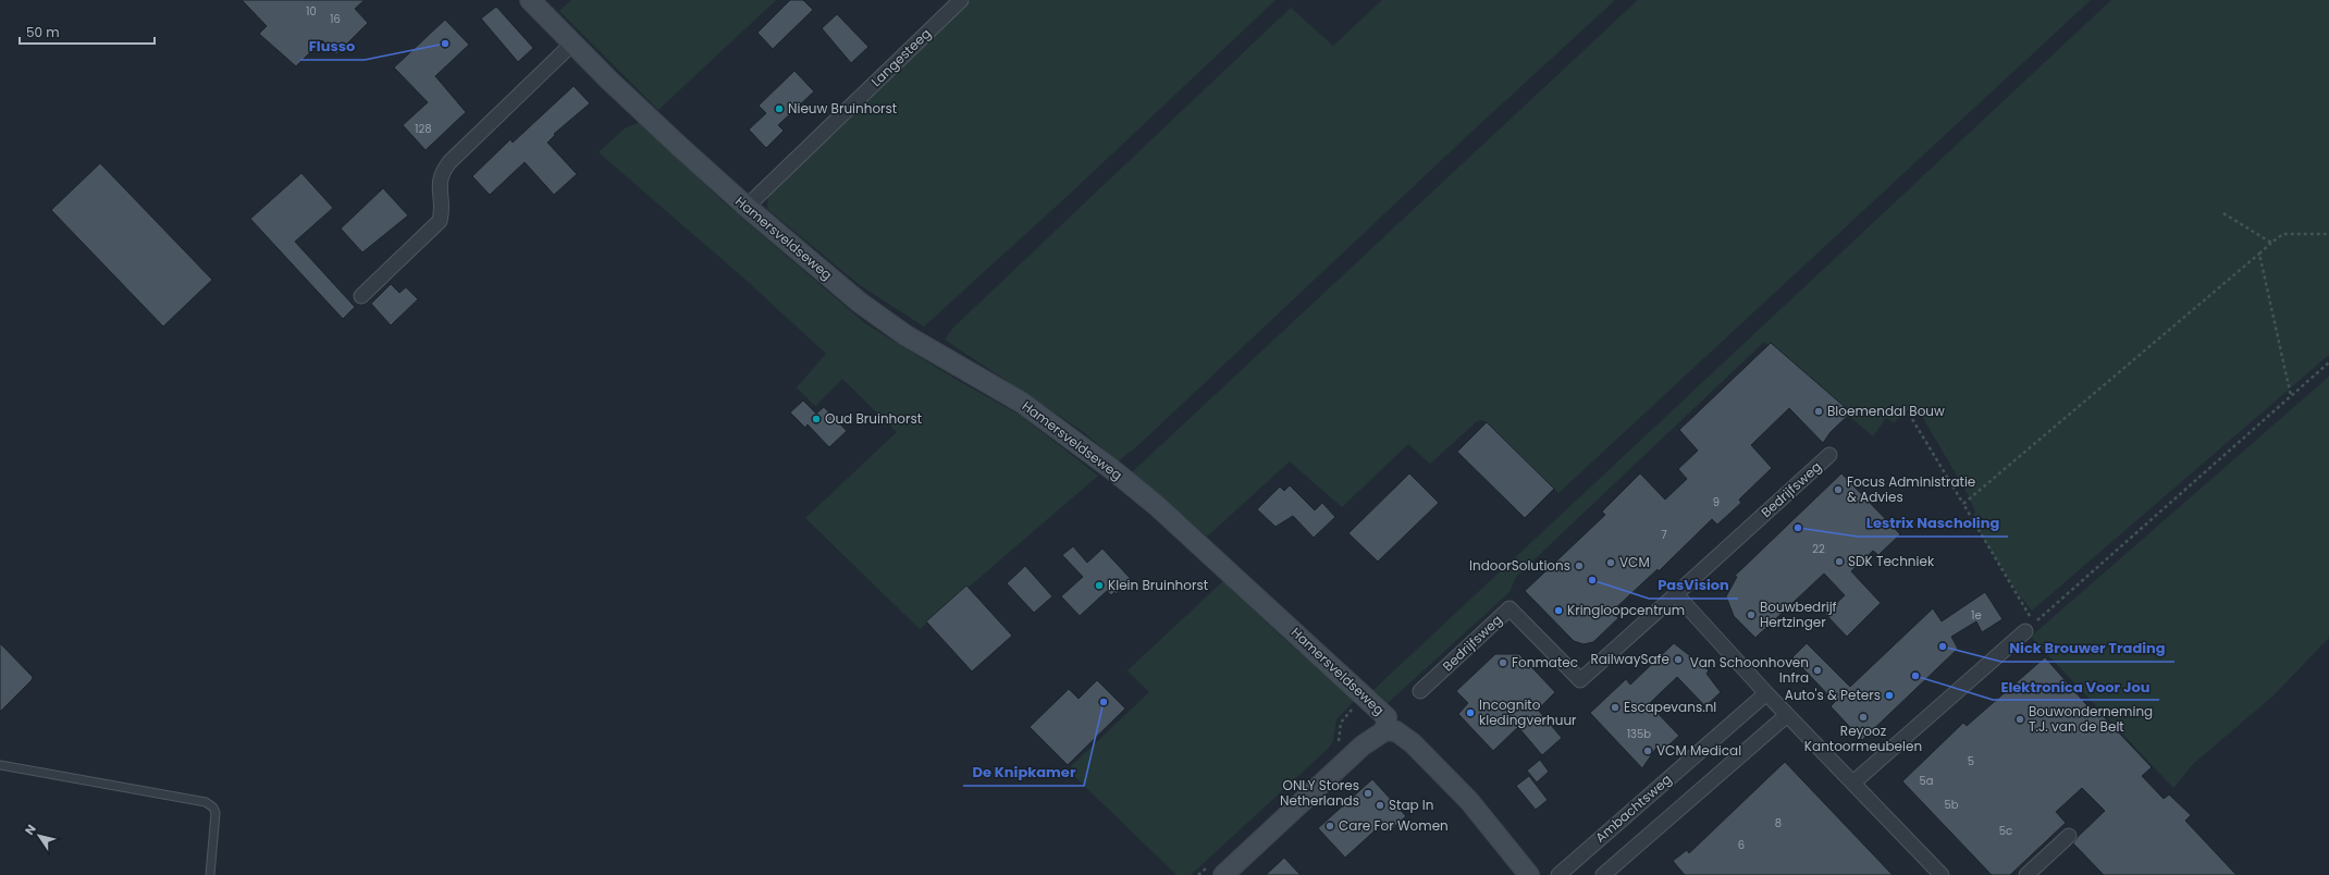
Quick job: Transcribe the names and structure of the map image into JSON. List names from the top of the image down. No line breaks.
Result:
{"streets":{"street":["Langesteeg","Hamersveldseweg","Bedrijfsweg","Ambachtsweg"]},"crossings":[["Langesteeg","Hamersveldseweg"]],"places":["Flusso","Nieuw Bruinhorst","Bloemendal Bouw","Oud Bruinhorst","Focus Administratie & Advies","Lestrix Nascholing","SDK Techniek","VCM","IndoorSolutions","PasVision","Klein Bruinhorst","Kringloopcentrum","Bouwbedrijf Hertzinger","Nick Brouwer Trading","RailwaySafe","Fonmatec","Van Schoonhoven Infra","Elektronica Voor Jou","Auto's & Peters","De Knipkamer","Escapevans.nl","Incognito kledingverhuur","Reyooz Kantoormeubelen","Bouwonderneming T.J. van de Belt","VCM Medical","ONLY Stores Netherlands","Stap In","Care For Women"],"house_numbers":["10","16","128","9","7","22","1e","135b","5","5a","5b","8","5c","6"],"scale_bar":"50 m","north":"top left"}
